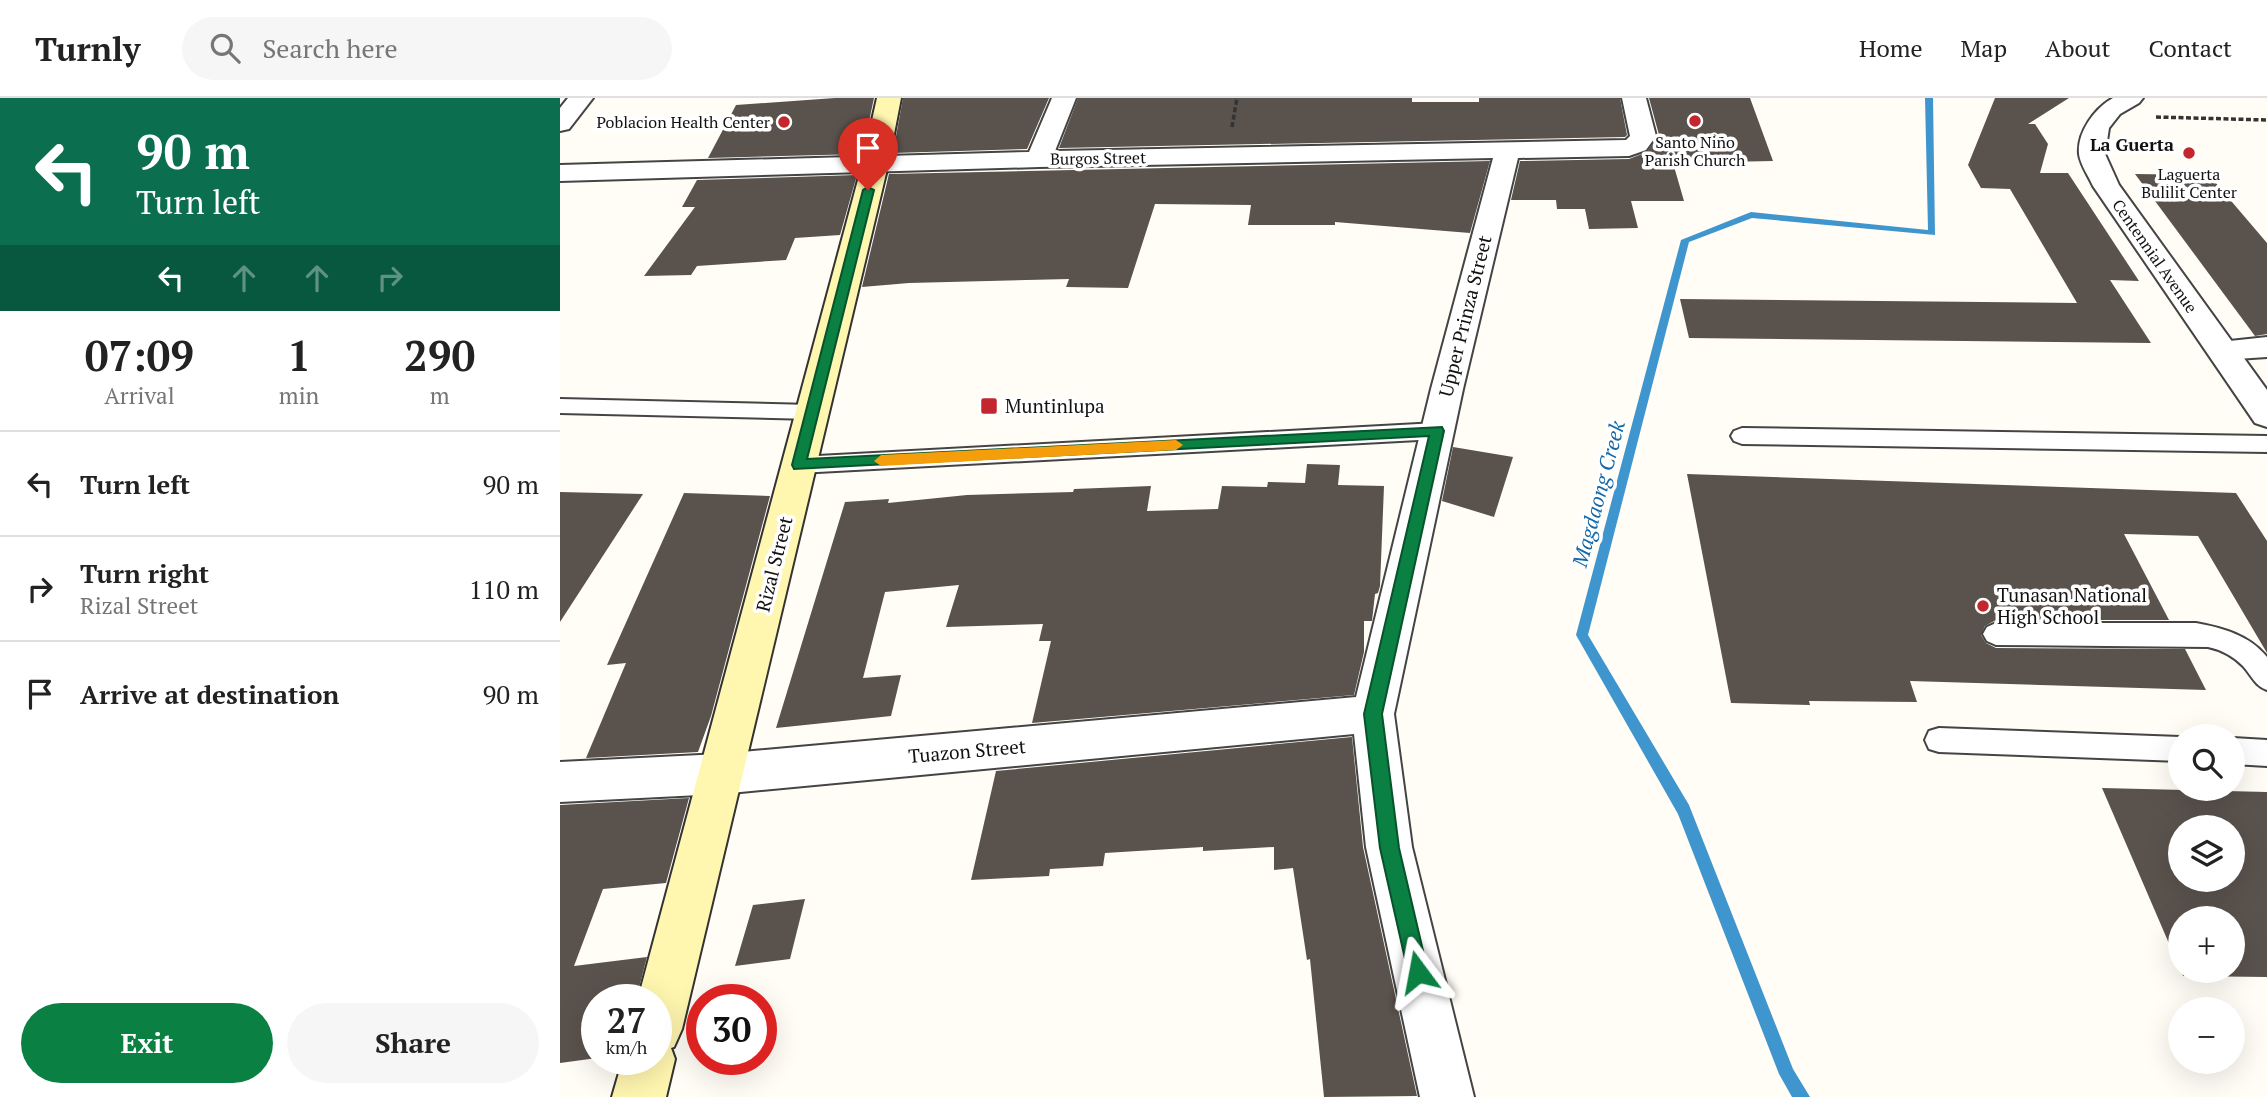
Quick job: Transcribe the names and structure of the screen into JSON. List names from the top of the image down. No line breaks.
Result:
{"streets":{"main road":["Rizal Street"],"street":["Burgos Street","Centennial Avenue","Upper Prinza Street","Tuazon Street"]},"crossings":[["Burgos Street","Upper Prinza Street"],["Burgos Street","Rizal Street"],["Upper Prinza Street","Tuazon Street"],["Rizal Street","Tuazon Street"]],"districts":["La Guerta"],"water":["Magdaong Creek"],"places":{"other":["Santo Niño Parish Church","Poblacion Health Center","Laguerta Bulilit Center","Tunasan National High School"],"transit":["Muntinlupa"]},"page":{"header":"Turnly","search":"Search here","nav":["Home","Map","About","Contact"],"turn":["90 m","Turn left"],"eta":["07:09","Arrival","1","min","290","m"],"list":[{"name":"Turn left","value":"90 m"},{"name":"Turn right","note":"Rizal Street","value":"110 m"},{"name":"Arrive at destination","value":"90 m"}],"map_buttons":["+","−"],"speed":"27 km/h","limit":"30","buttons":["Exit","Share"]}}
